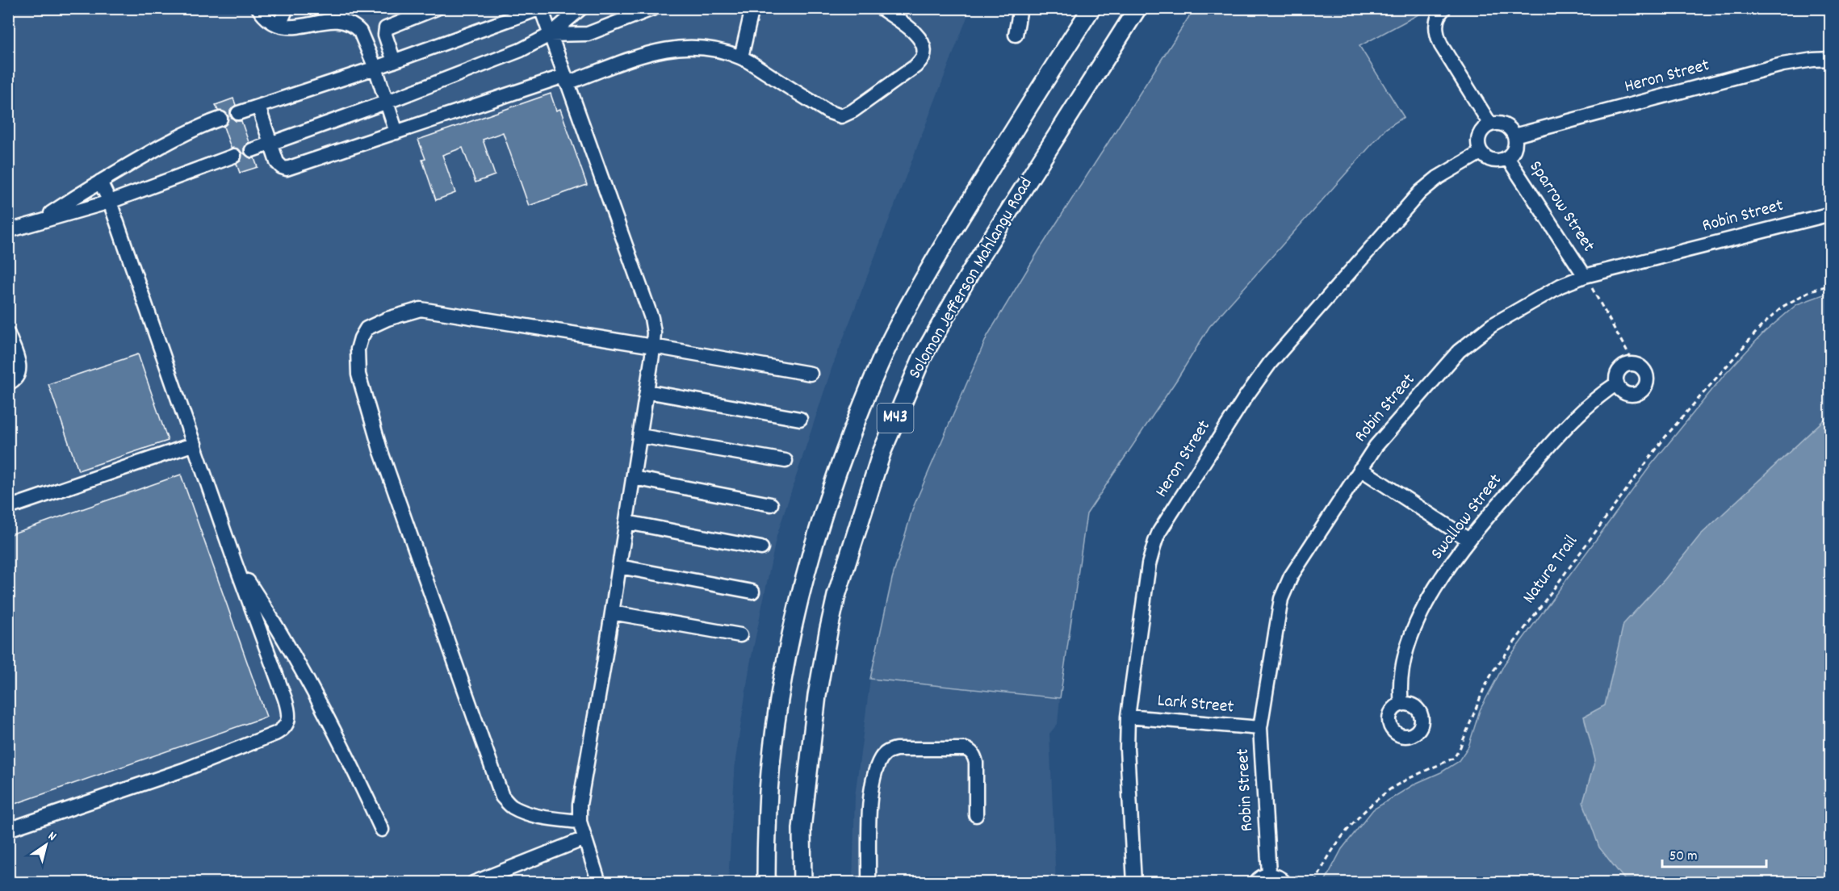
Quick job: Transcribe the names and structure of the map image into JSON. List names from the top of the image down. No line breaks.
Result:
{"streets":{"main road":["Solomon Jefferson Mahlangu Road","M43"],"street":["Heron Street","Sparrow Street","Robin Street","Swallow Street","Lark Street"],"path":["Nature Trail"]},"crossings":[["Heron Street","Sparrow Street"],["Heron Street","Lark Street"],["Sparrow Street","Robin Street"],["Robin Street","Lark Street"]],"scale_bar":"50 m","north":"top right"}
